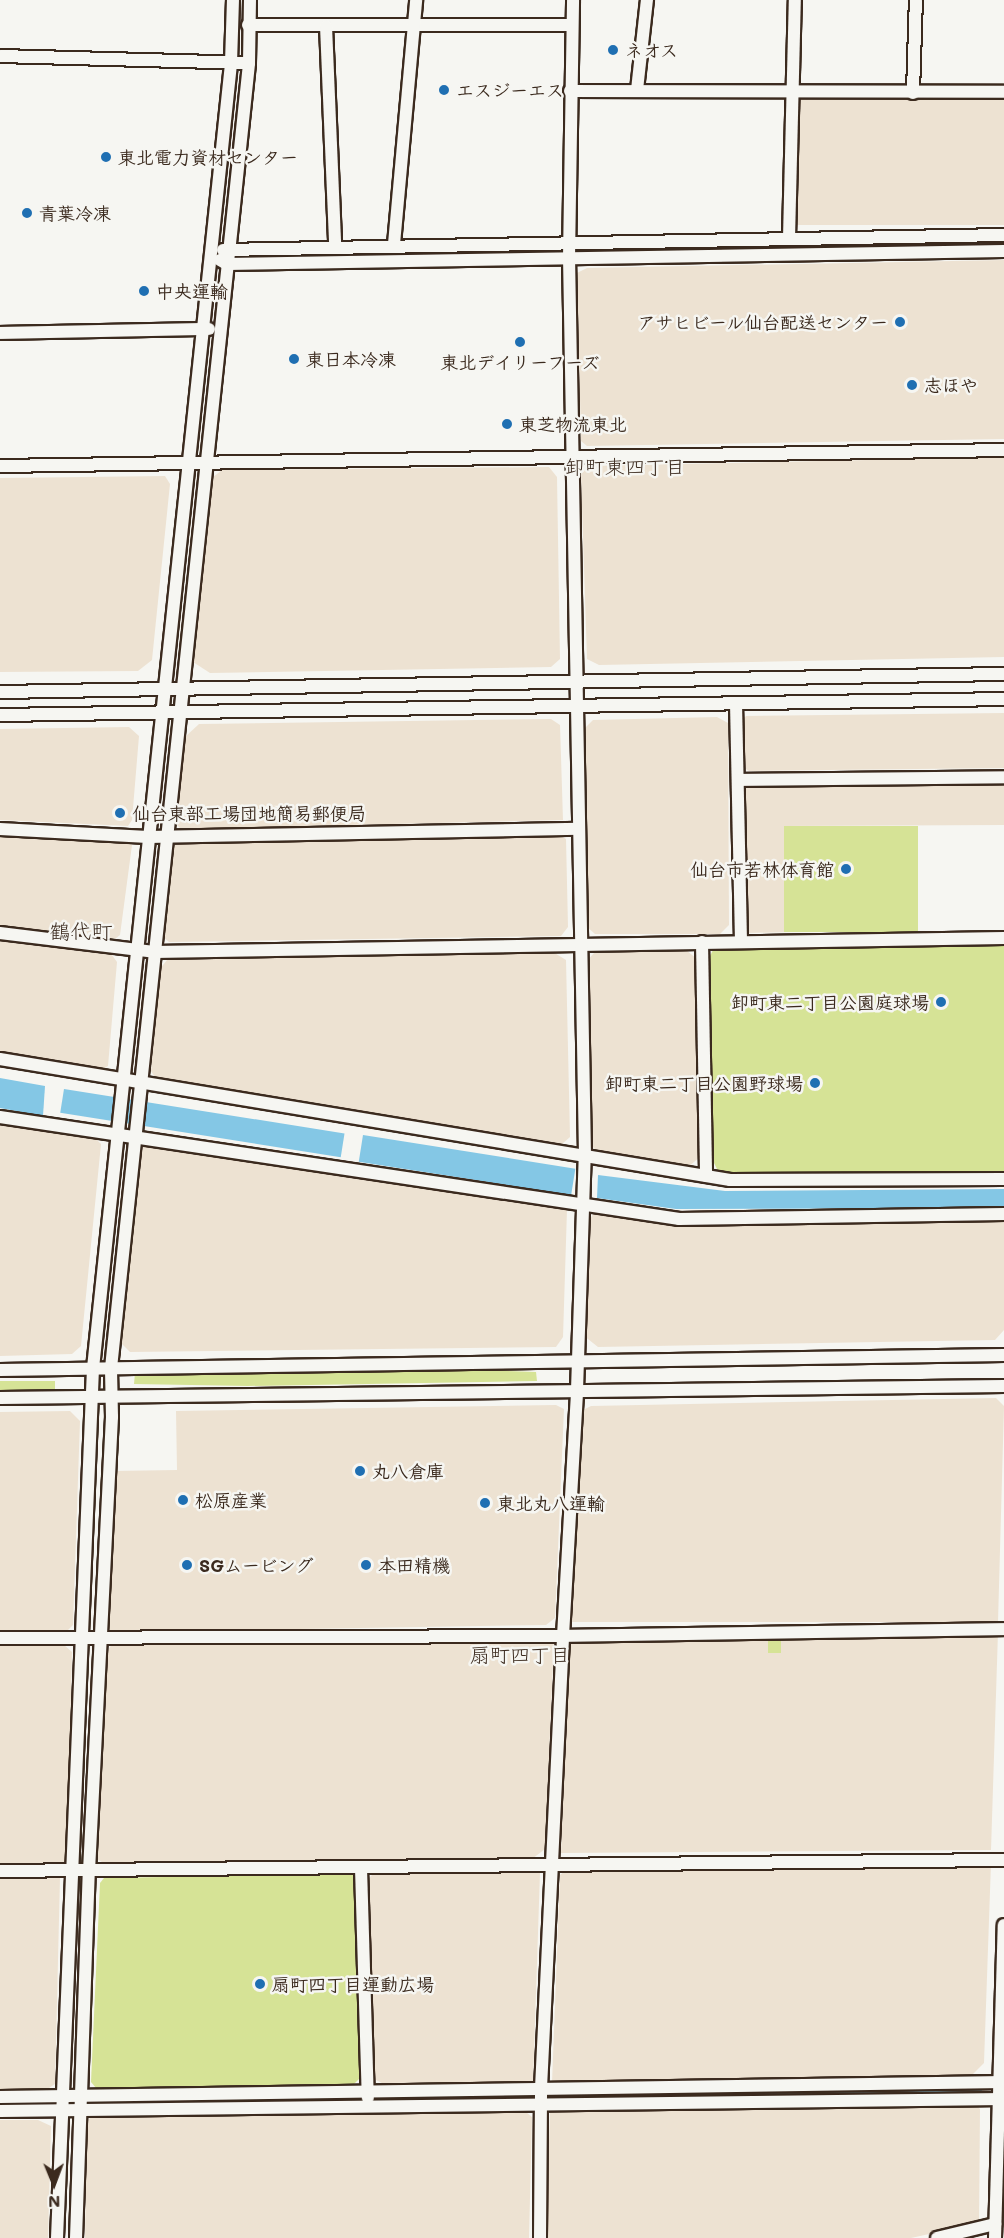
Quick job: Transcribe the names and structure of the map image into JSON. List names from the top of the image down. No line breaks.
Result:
{"districts":["卸町東四丁目","鶴代町","扇町四丁目"],"places":["ネオス","エスジーエス","東北電力資材センター","青葉冷凍","中央運輸","アサヒビール仙台配送センター","東北デイリーフーズ","東日本冷凍","志ほや","東芝物流東北","仙台東部工場団地簡易郵便局","仙台市若林体育館","卸町東二丁目公園庭球場","卸町東二丁目公園野球場","丸八倉庫","松原産業","東北丸八運輸","SGムービング","本田精機","扇町四丁目運動広場"],"north":"bottom"}
